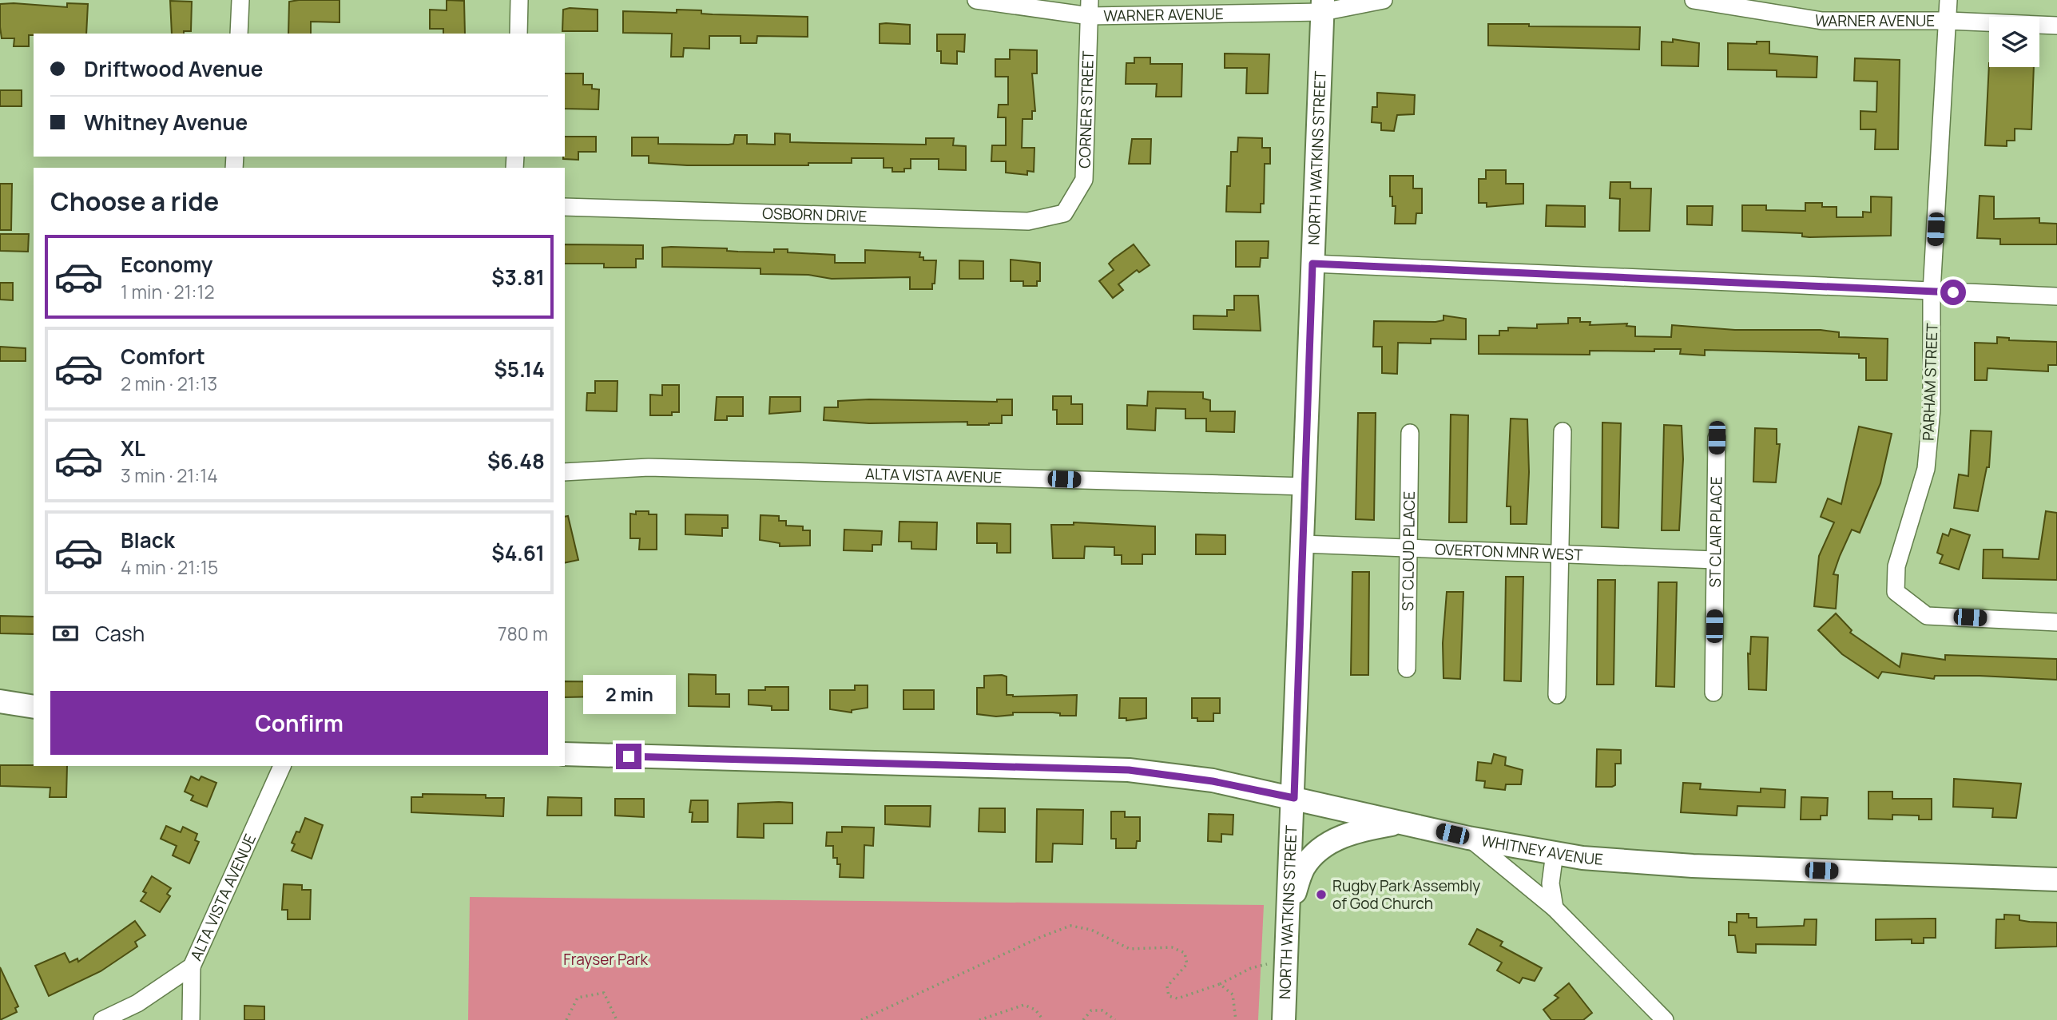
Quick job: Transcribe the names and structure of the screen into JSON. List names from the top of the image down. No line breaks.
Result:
{"streets":{"main road":["NORTH WATKINS STREET","WHITNEY AVENUE"],"street":["WARNER AVENUE","CORNER STREET","OSBORN DRIVE","PARHAM STREET","ALTA VISTA AVENUE","ST CLAIR PLACE","ST CLOUD PLACE","OVERTON MNR WEST"]},"crossings":[["WARNER AVENUE","CORNER STREET"],["WARNER AVENUE","NORTH WATKINS STREET"],["WARNER AVENUE","PARHAM STREET"],["CORNER STREET","OSBORN DRIVE"],["NORTH WATKINS STREET","ALTA VISTA AVENUE"],["NORTH WATKINS STREET","OVERTON MNR WEST"],["NORTH WATKINS STREET","WHITNEY AVENUE"],["ST CLAIR PLACE","OVERTON MNR WEST"],["ST CLOUD PLACE","OVERTON MNR WEST"]],"parks":["Frayser Park"],"places":["Rugby Park Assembly of God Church"],"page":{"banner":["Driftwood Avenue","Whitney Avenue"],"heading":"Choose a ride","list":[{"name":"Economy","note":"1 min · 21:12","value":"$3.81"},{"name":"Comfort","note":"2 min · 21:13","value":"$5.14"},{"name":"XL","note":"3 min · 21:14","value":"$6.48"},{"name":"Black","note":"4 min · 21:15","value":"$4.61"}],"pay":["Cash","780 m"],"bubble":"2 min","buttons":"Confirm"}}
